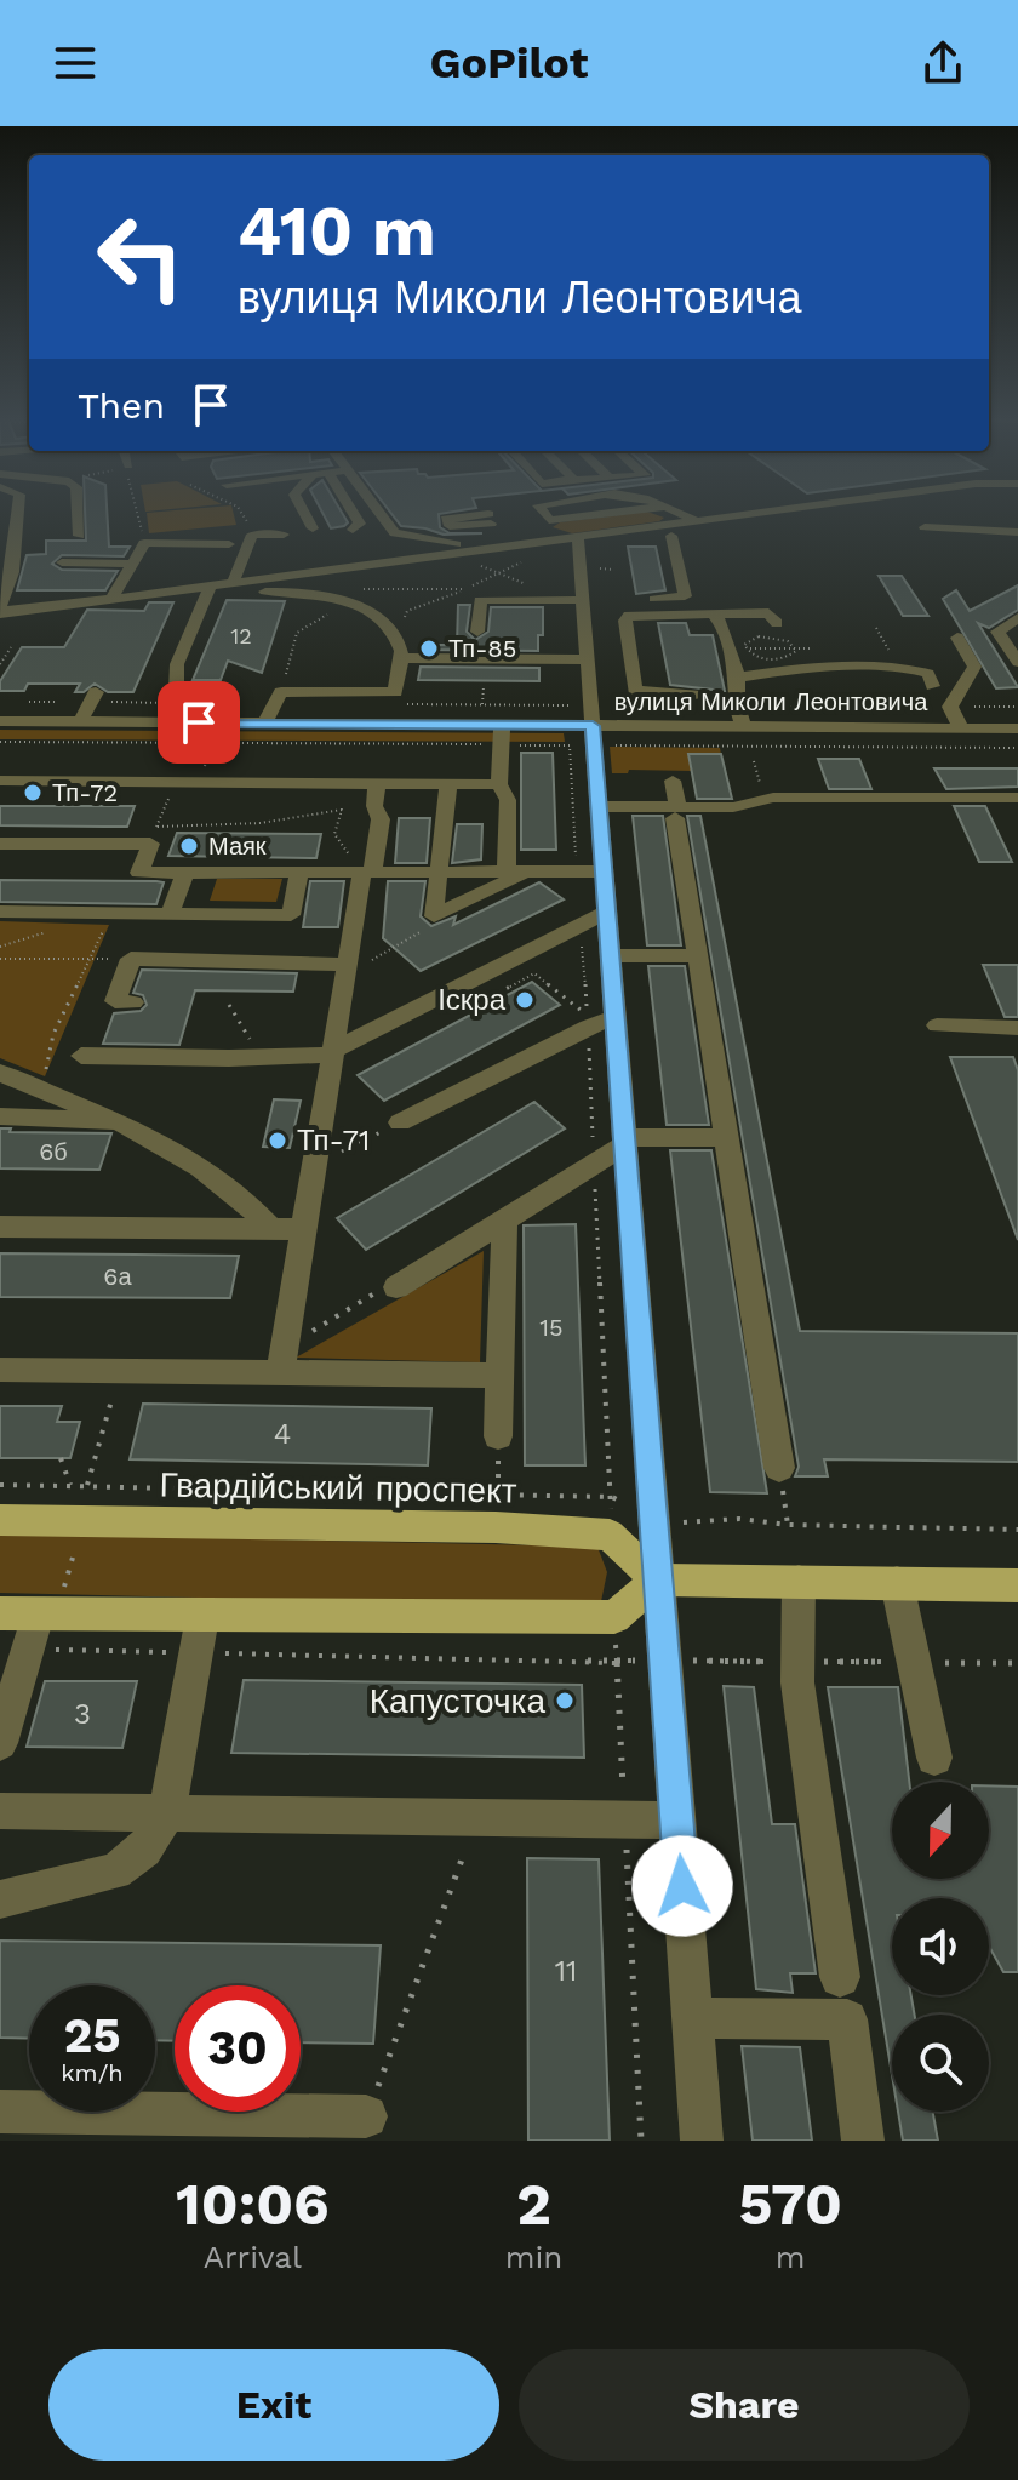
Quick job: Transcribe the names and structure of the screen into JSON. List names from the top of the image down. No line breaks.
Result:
{"streets":{"main road":["Гвардійський проспект"],"street":["вулиця Миколи Леонтовича"]},"places":["Тп-85","Тп-72","Маяк","Іскра","Тп-71","Капусточка"],"house_numbers":["12","6б","6а","15","4","3","11"],"north":"bottom","page":{"header":"GoPilot","turn":["410 m","вулиця Миколи Леонтовича"],"then":"Then","speed":"25 km/h","limit":"30","eta":["10:06","Arrival","2","min","570","m"],"buttons":["Exit","Share"]}}
